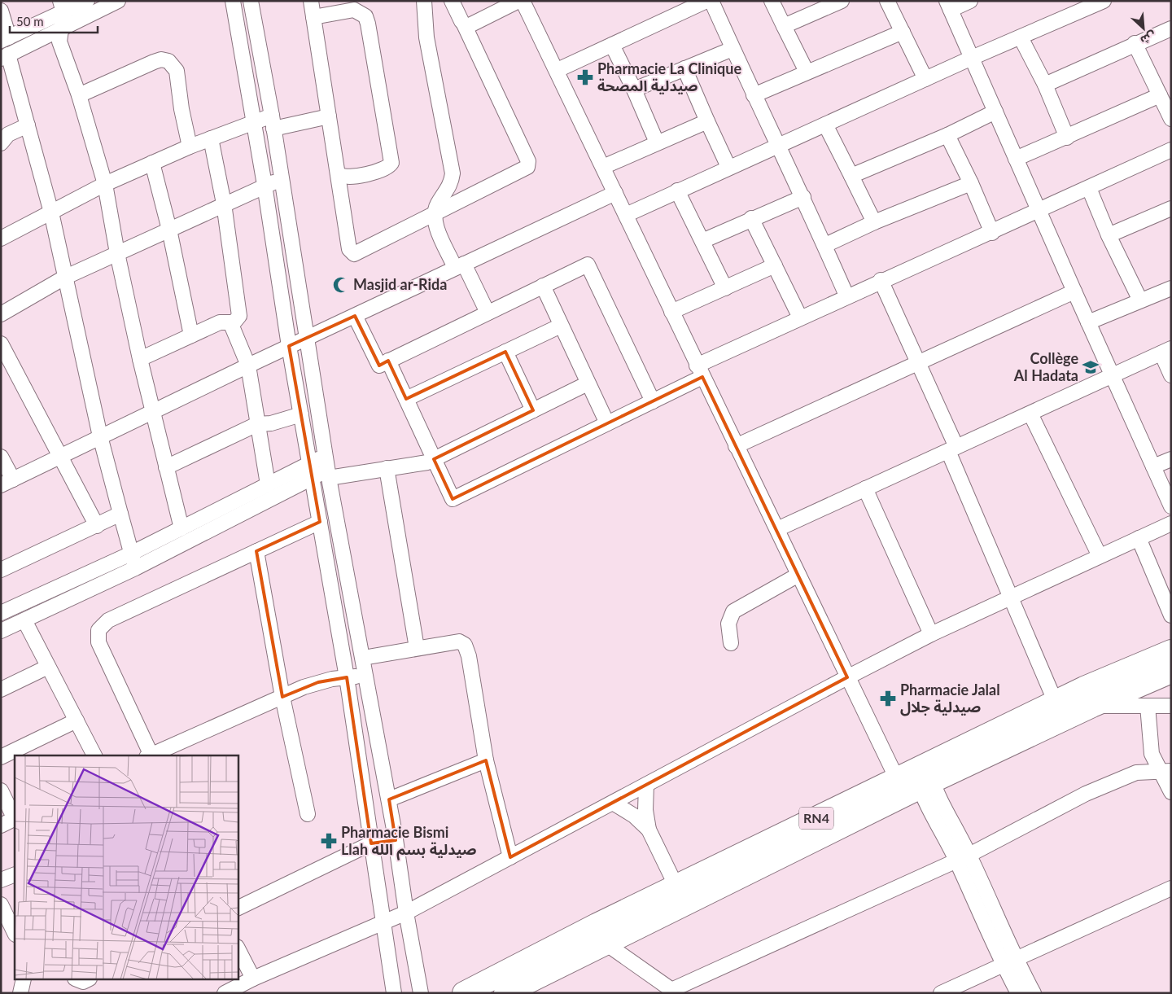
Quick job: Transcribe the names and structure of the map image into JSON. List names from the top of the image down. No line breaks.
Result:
{"streets":{"main road":["RN4"]},"places":{"pharmacy":["Pharmacie La Clinique صيدلية المصحة","Pharmacie Jalal صيدلية جلال","Pharmacie Bismi Llah صيدلية بسم الله"],"mosque":["Masjid ar-Rida"],"school or university":["Collège Al Hadata"]},"scale_bar":"50 m","north":"bottom right"}
